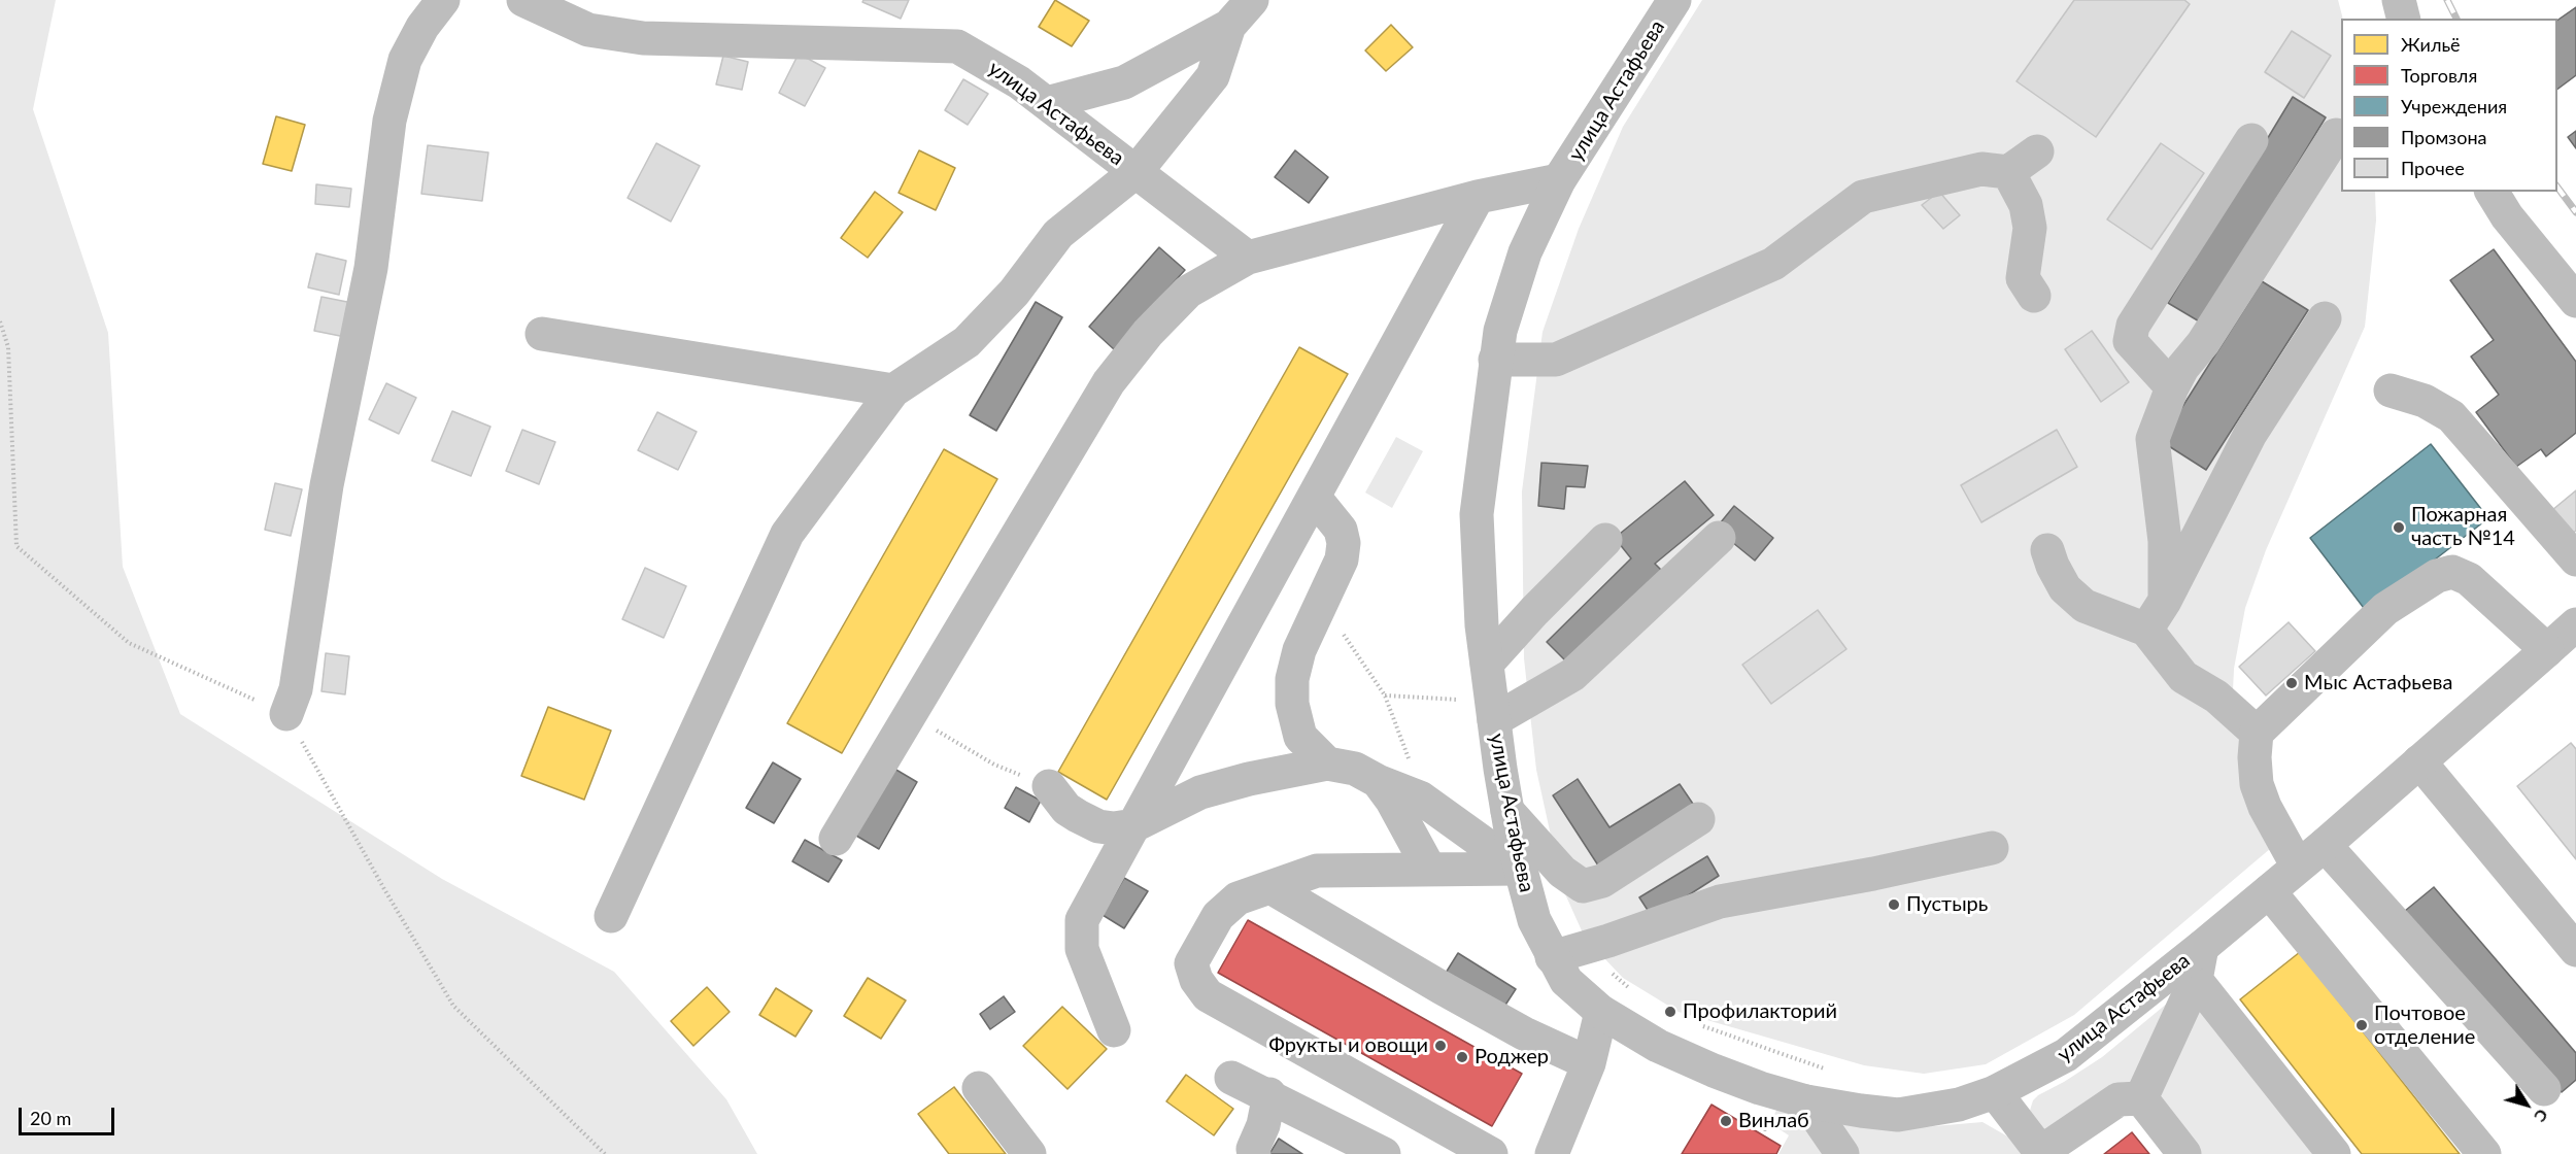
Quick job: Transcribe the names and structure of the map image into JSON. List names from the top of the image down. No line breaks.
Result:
{"streets":{"street":["улица Астафьева"]},"places":["Пожарная часть №14","Мыс Астафьева","Пустырь","Профилакторий","Почтовое отделение","Фрукты и овощи","Роджер","Винлаб"],"legend":["Жильё","Торговля","Учреждения","Промзона","Прочее"],"scale_bar":"20 m","north":"bottom right"}
